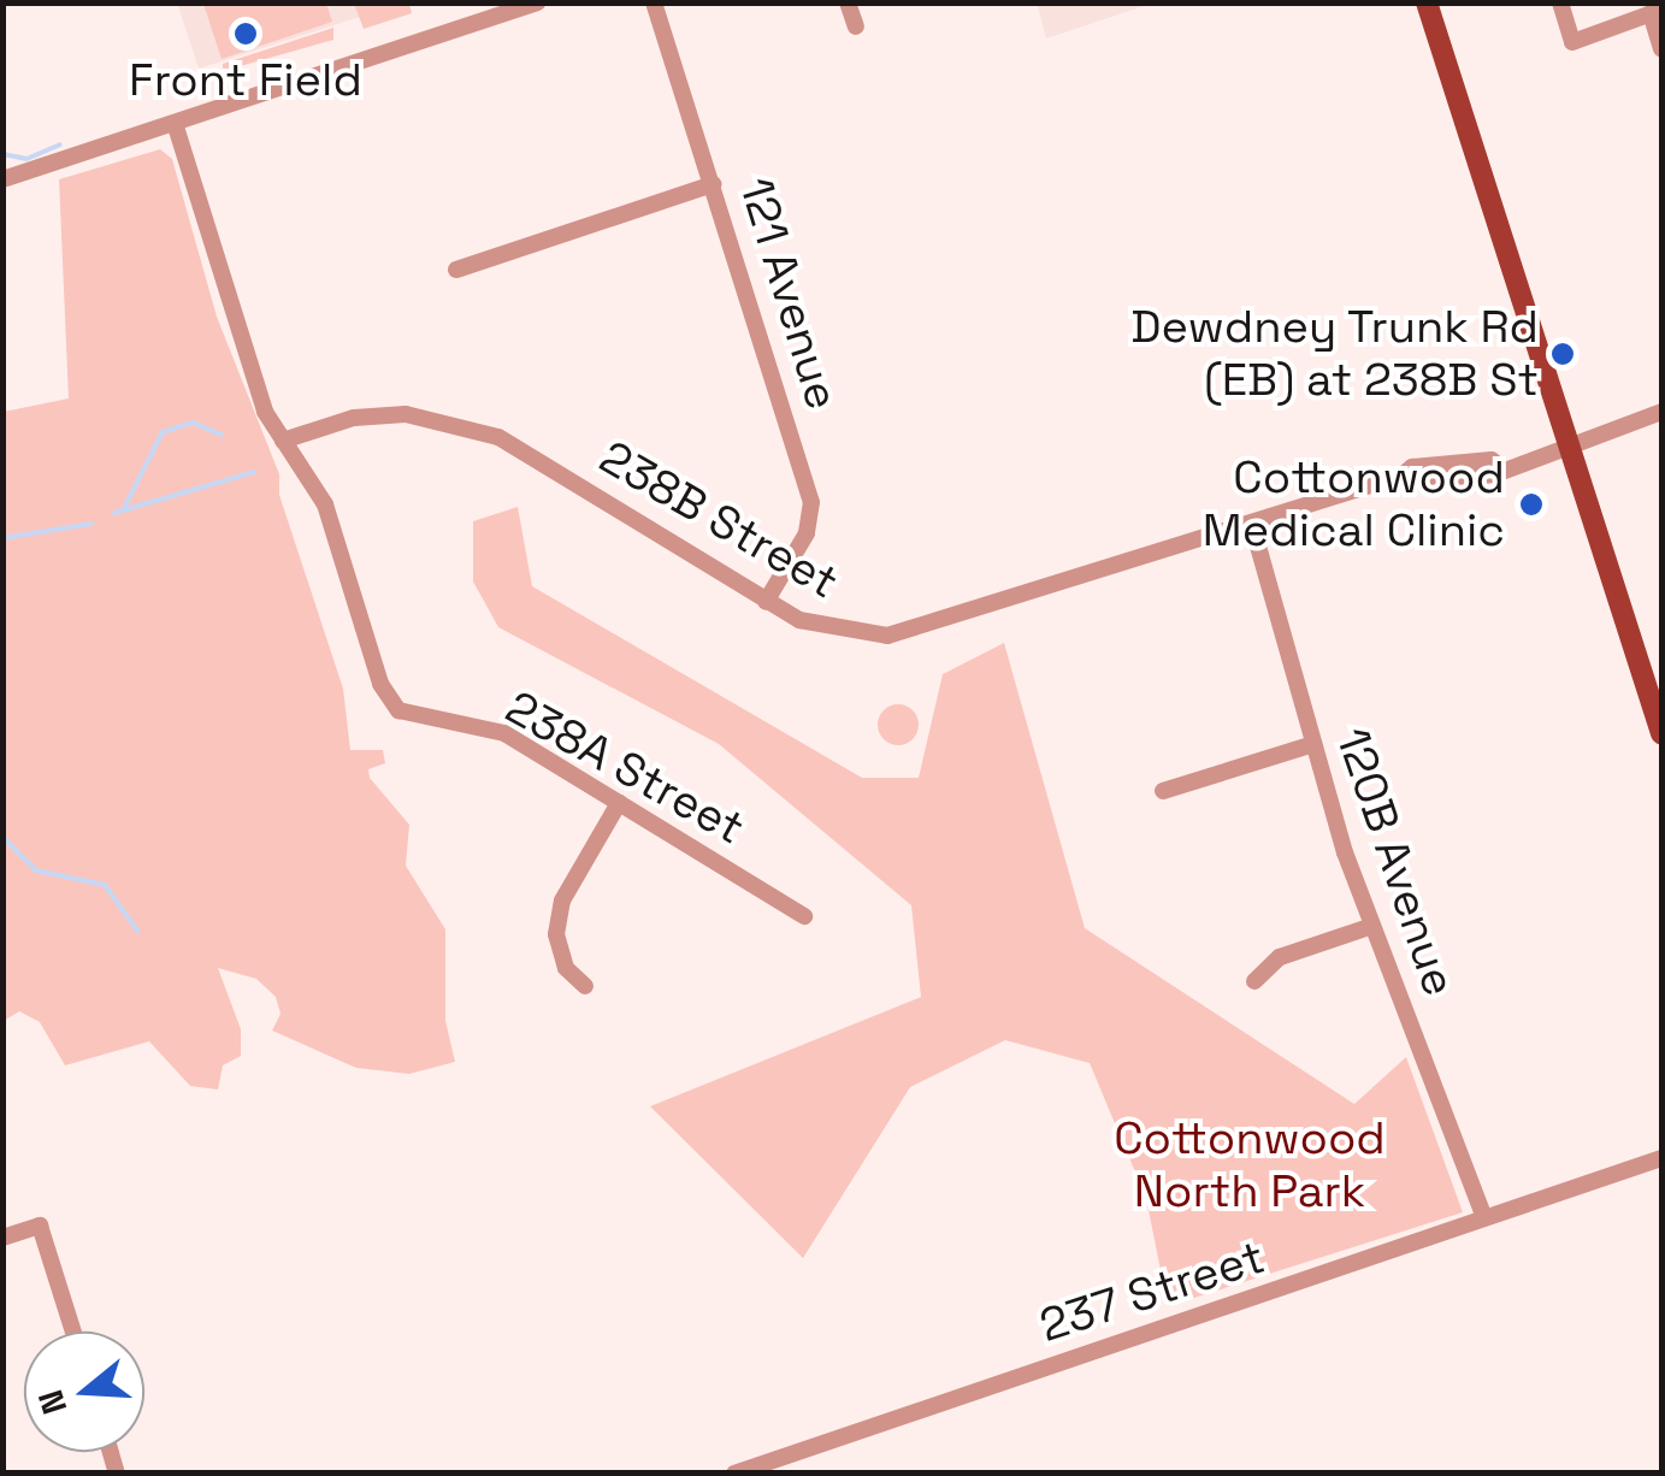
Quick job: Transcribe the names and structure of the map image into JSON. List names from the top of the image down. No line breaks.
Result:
{"streets":{"street":["121 Avenue","238B Street","238A Street","120B Avenue","237 Street"]},"crossings":[["121 Avenue","238B Street"],["238B Street","238A Street"],["238B Street","120B Avenue"],["120B Avenue","237 Street"]],"parks":["Cottonwood North Park"],"places":["Front Field","Dewdney Trunk Rd (EB) at 238B St","Cottonwood Medical Clinic"],"north":"left"}
